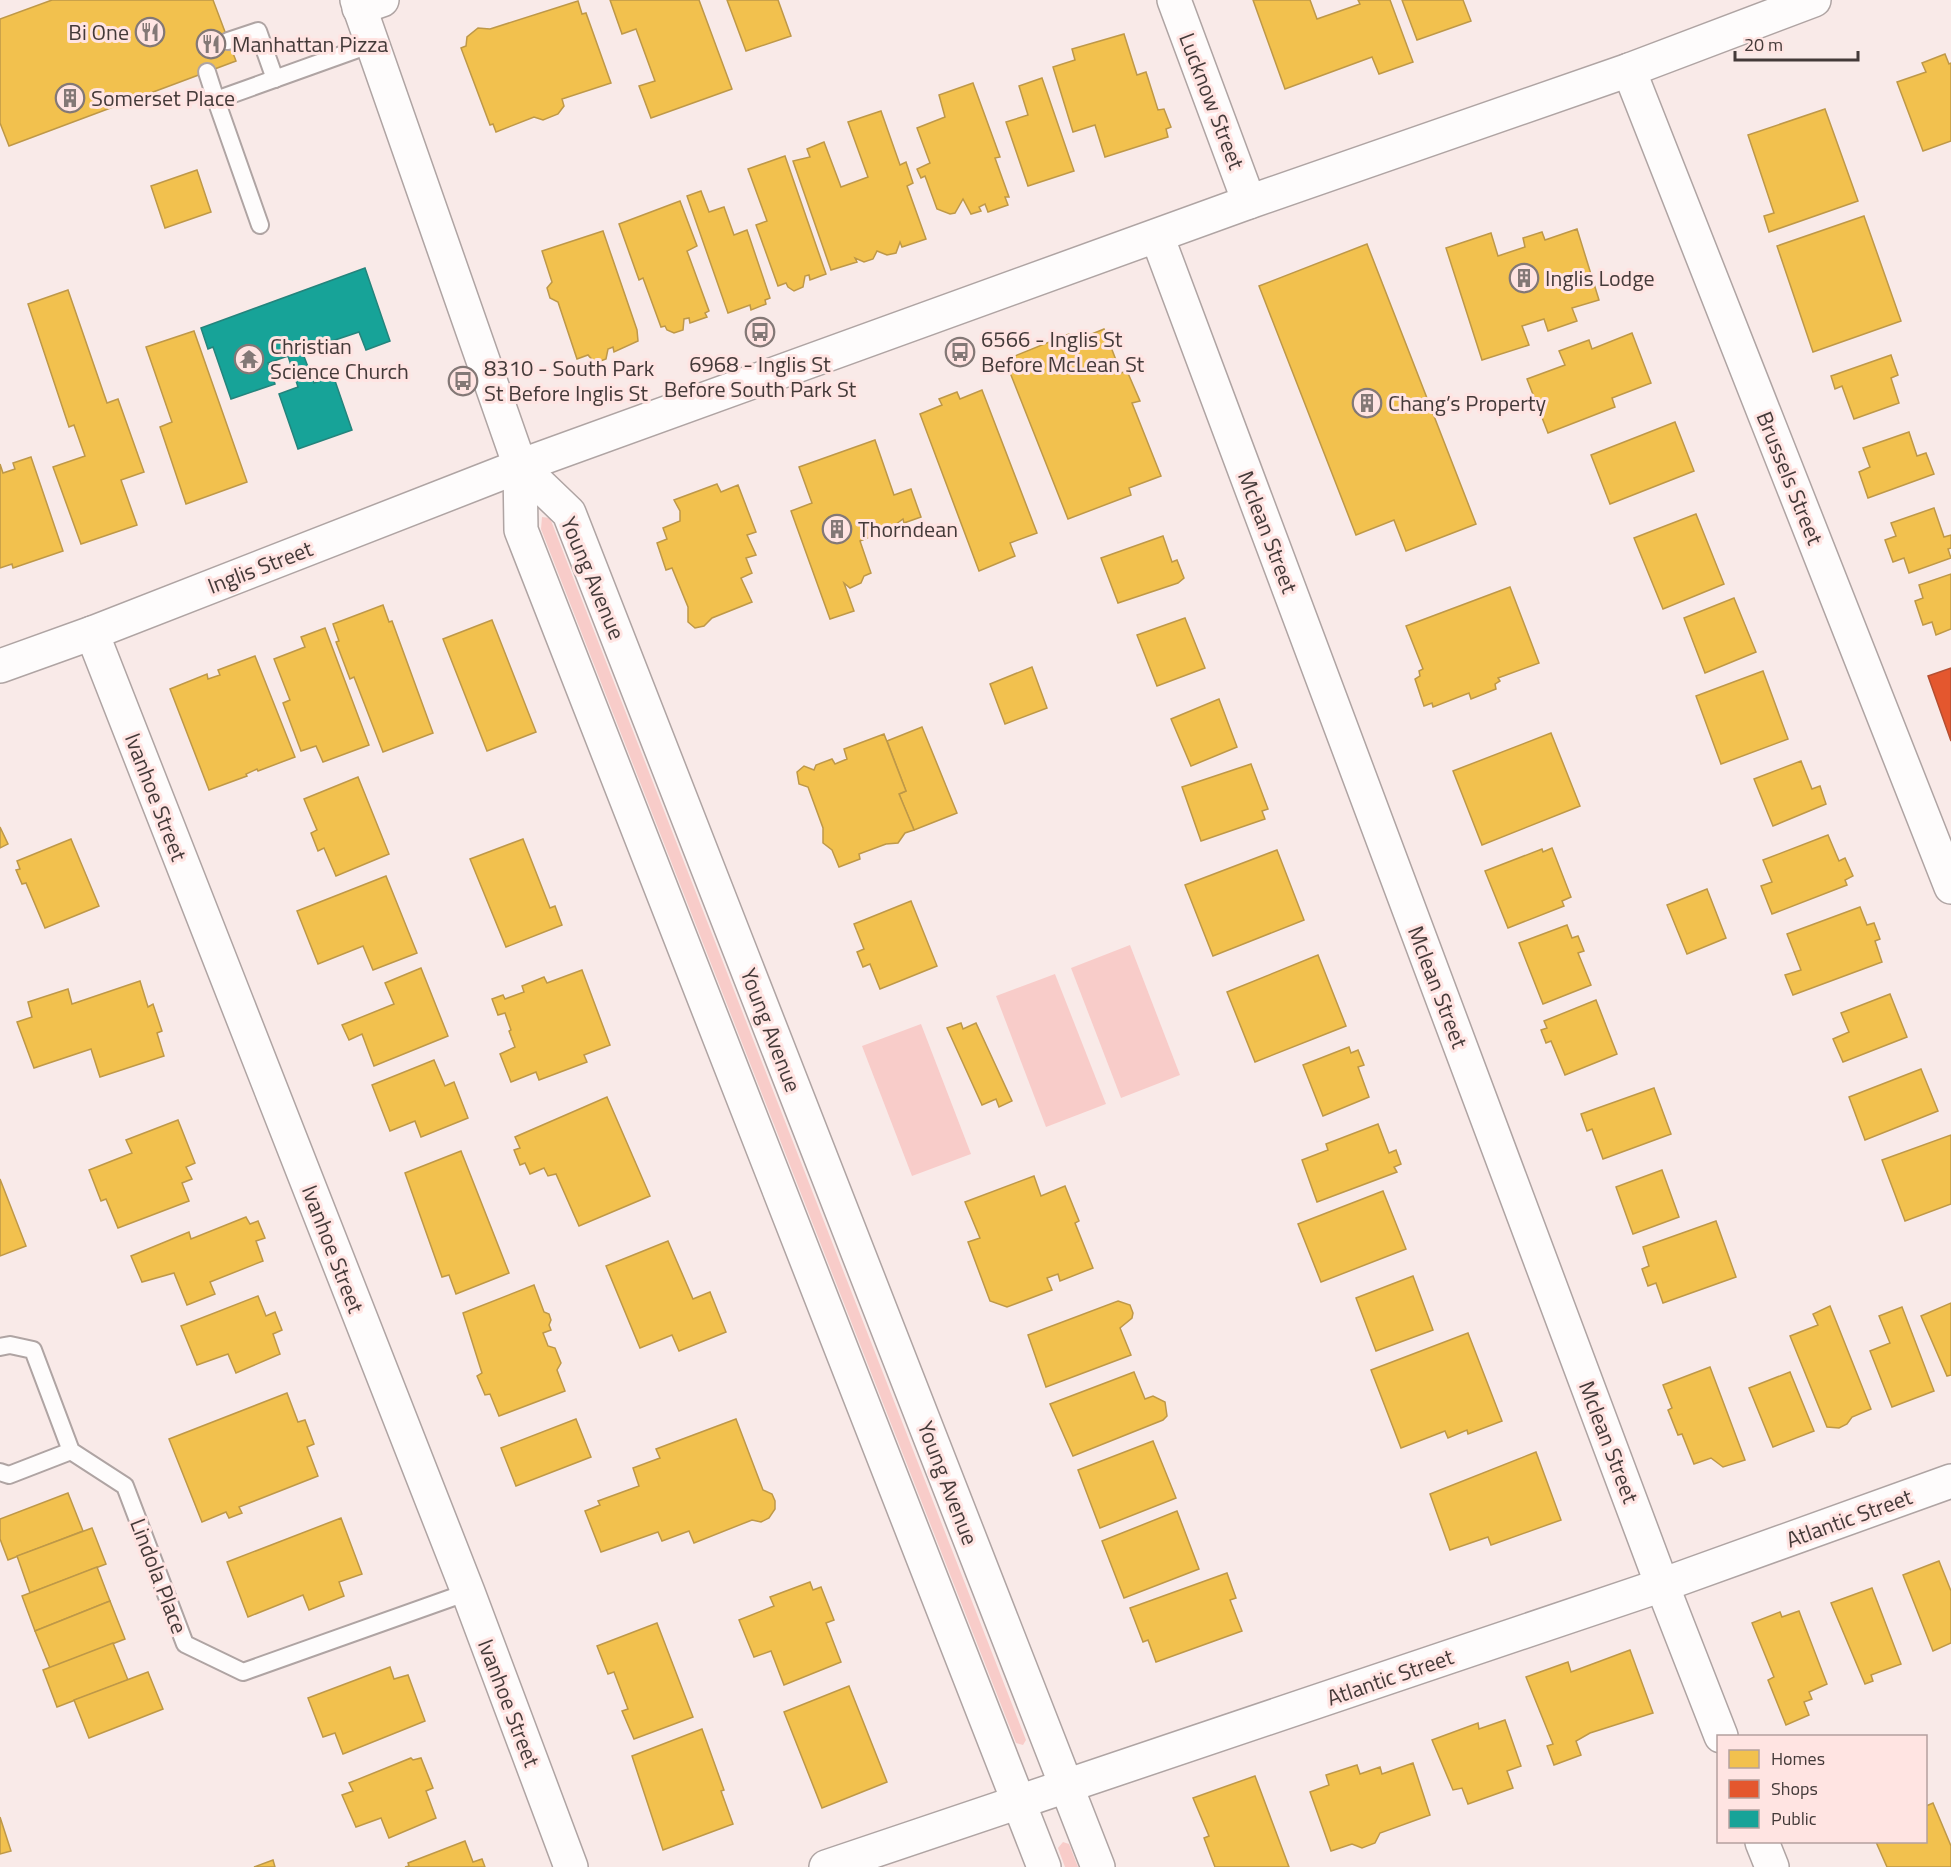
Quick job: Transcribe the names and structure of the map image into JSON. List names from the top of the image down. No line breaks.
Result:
{"streets":{"street":["Lucknow Street","Brussels Street","Mclean Street","Inglis Street","Young Avenue","Ivanhoe Street","Atlantic Street"],"lane":["Lindola Place"]},"crossings":[["Lucknow Street","Inglis Street"],["Brussels Street","Inglis Street"],["Mclean Street","Inglis Street"],["Mclean Street","Atlantic Street"],["Inglis Street","Young Avenue"],["Inglis Street","Ivanhoe Street"],["Young Avenue","Atlantic Street"],["Ivanhoe Street","Lindola Place"]],"places":{"restaurant":["Bi One","Manhattan Pizza"],"building":["Somerset Place","Inglis Lodge","Chang’s Property","Thorndean"],"bus stop":["6968 - Inglis St Before South Park St","6566 - Inglis St Before McLean St","8310 - South Park St Before Inglis St"],"temple":["Christian Science Church"]},"legend":["Homes","Shops","Public"],"scale_bar":"20 m"}
